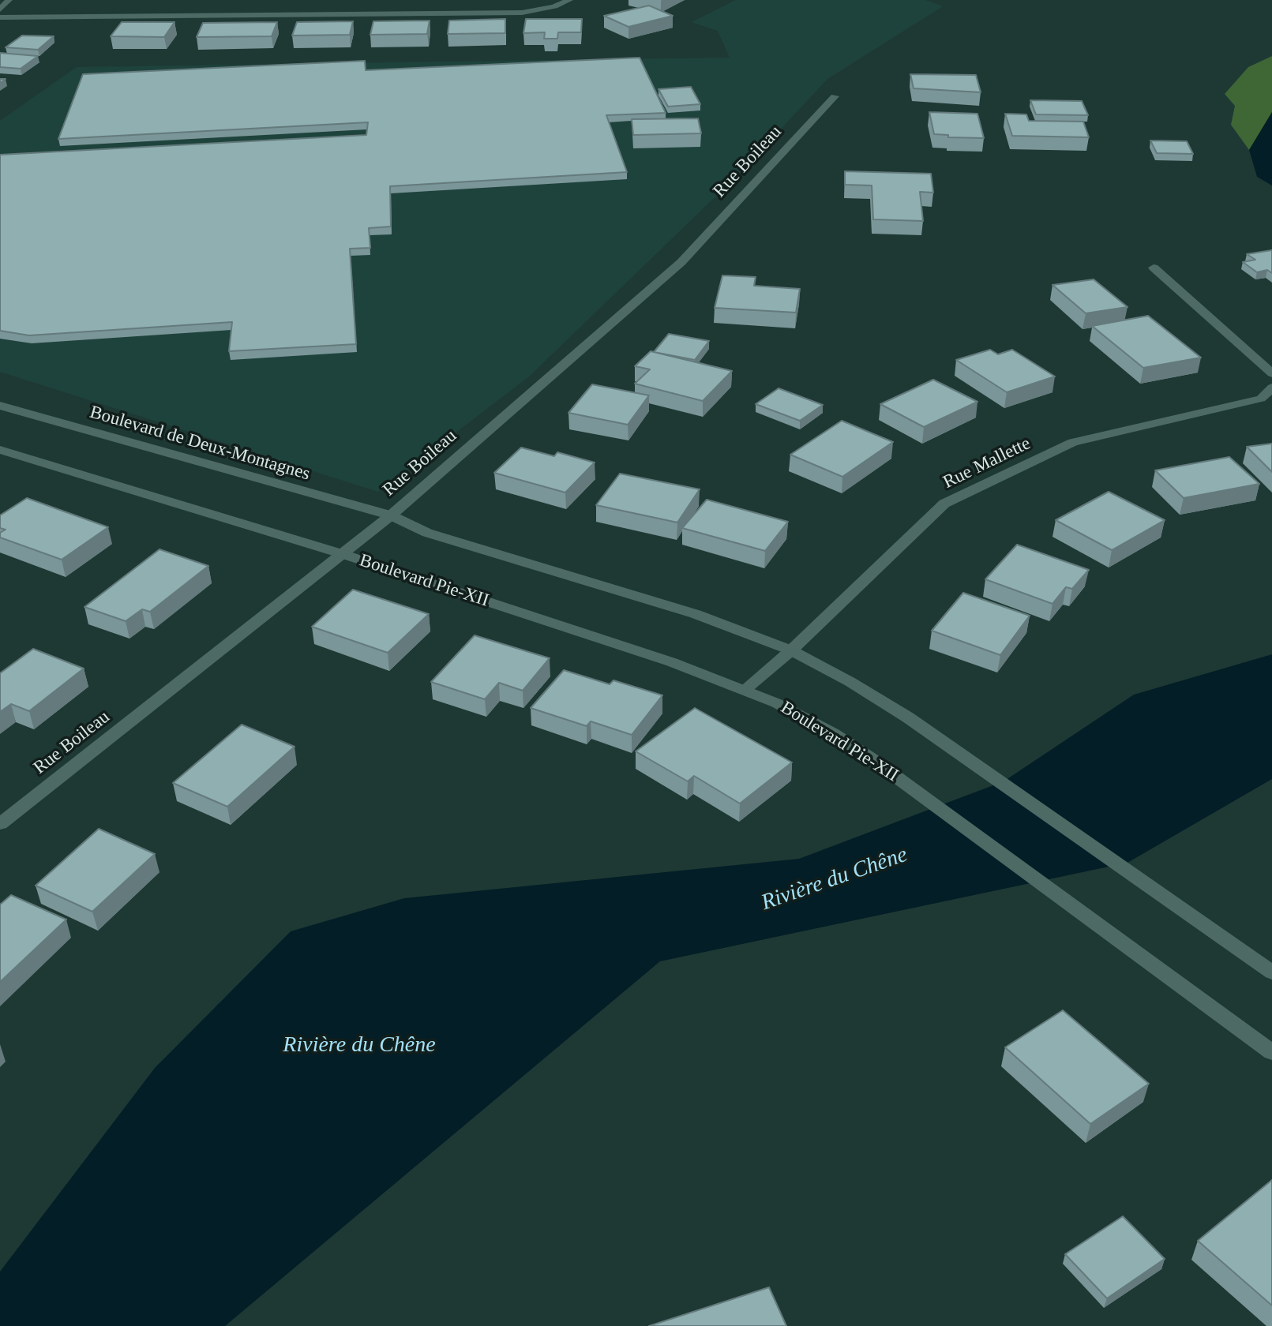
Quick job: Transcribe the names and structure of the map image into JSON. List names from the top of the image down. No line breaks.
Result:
{"streets":{"street":["Rue Boileau","Boulevard de Deux-Montagnes","Rue Mallette","Boulevard Pie-XII"]},"crossings":[["Rue Boileau","Boulevard de Deux-Montagnes"],["Rue Boileau","Boulevard Pie-XII"],["Rue Mallette","Boulevard Pie-XII"]],"water":["Rivière du Chêne"]}
